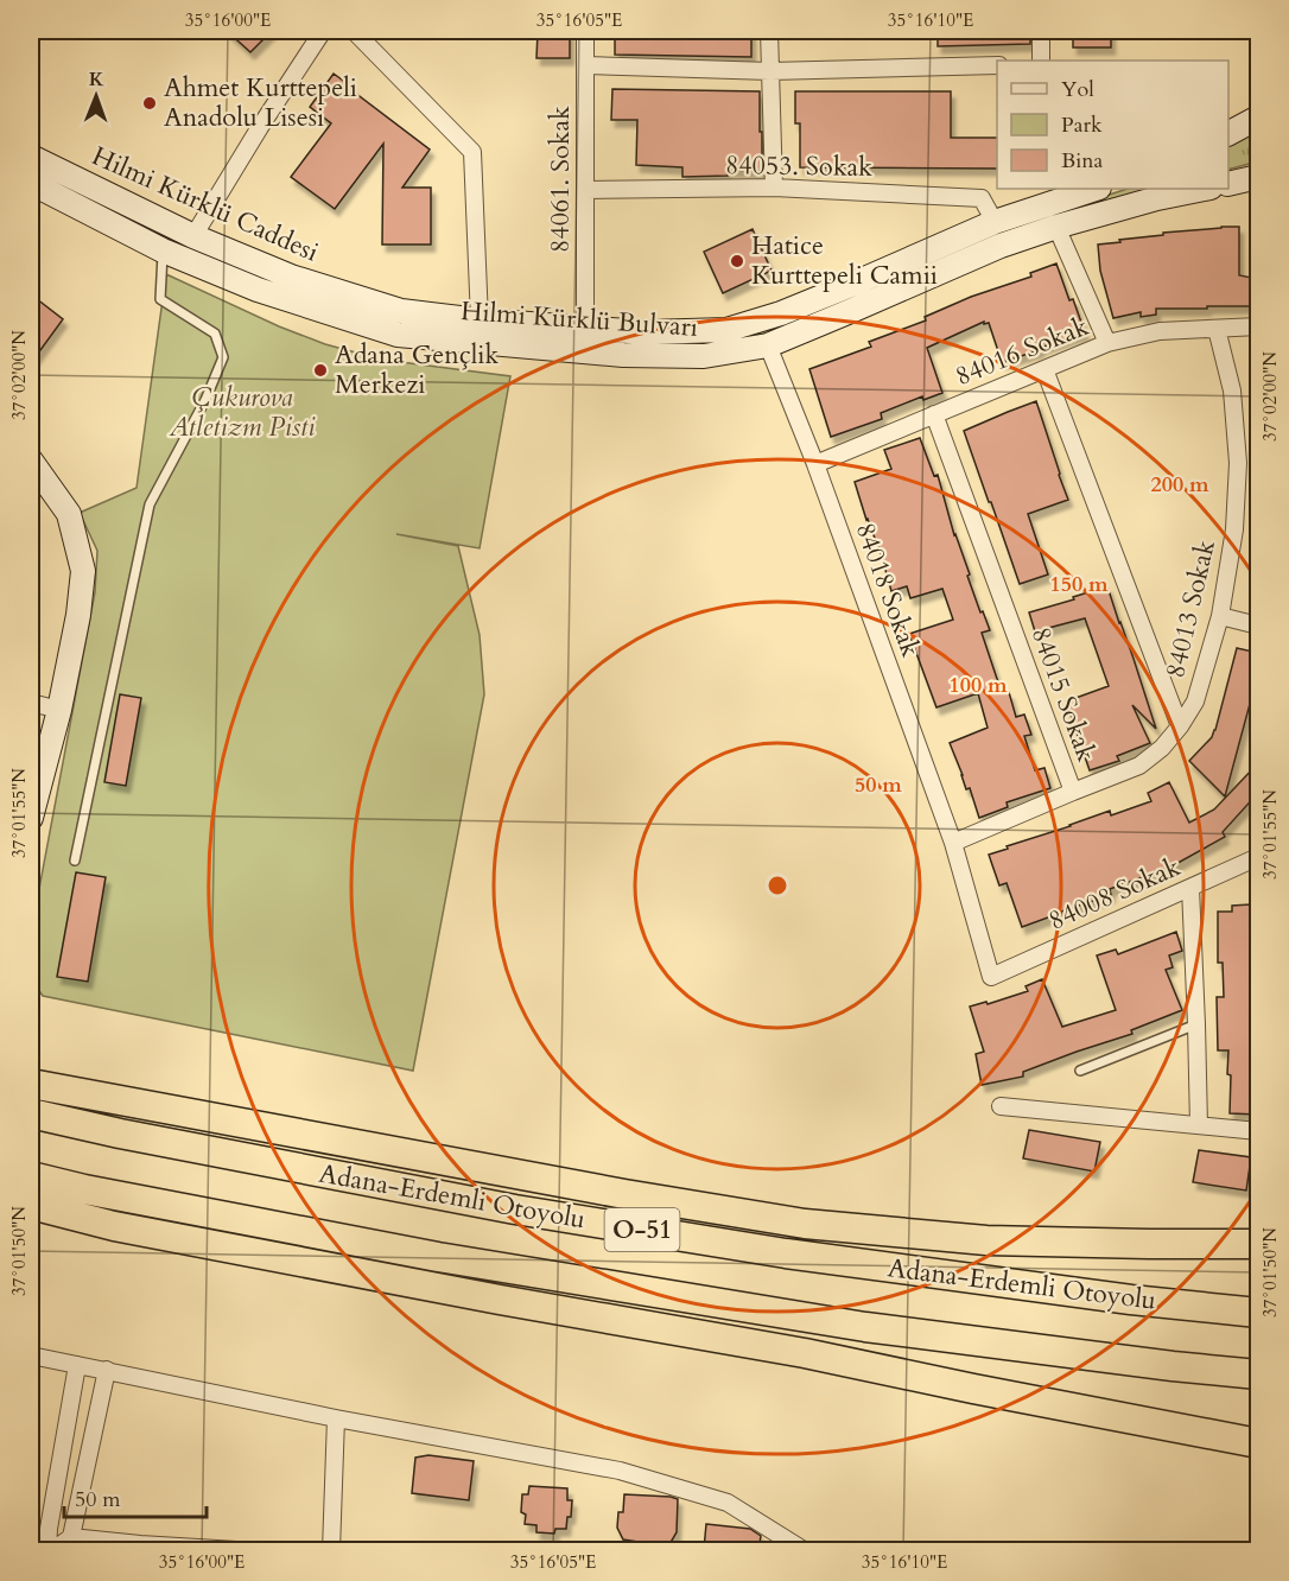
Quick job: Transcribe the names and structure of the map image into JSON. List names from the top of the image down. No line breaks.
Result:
{"streets":{"highway":["Adana-Erdemli Otoyolu","O-51"],"main road":["Hilmi Kürklü Caddesi","Hilmi Kürklü Bulvarı"],"street":["84053. Sokak","84061. Sokak","84016 Sokak","84018 Sokak","84013 Sokak","84015 Sokak","84008 Sokak"]},"crossings":[["84053. Sokak","84061. Sokak"],["84053. Sokak","Hilmi Kürklü Caddesi"],["84061. Sokak","Hilmi Kürklü Caddesi"],["Hilmi Kürklü Bulvarı","84018 Sokak"],["84016 Sokak","84018 Sokak"],["84016 Sokak","84013 Sokak"],["84016 Sokak","84015 Sokak"],["84018 Sokak","84013 Sokak"],["84018 Sokak","84008 Sokak"],["84013 Sokak","84015 Sokak"]],"parks":["Çukurova Atletizm Pisti"],"places":["Ahmet Kurttepeli Anadolu Lisesi","Hatice Kurttepeli Camii","Adana Gençlik Merkezi"],"legend":["Yol","Park","Bina"],"scale_bar":"50 m","north":"top","coordinates":["35°16'00\"E","35°16'05\"E","35°16'10\"E","37°02'00\"N","37°01'55\"N","37°01'50\"N"],"rings":["200 m","150 m","100 m","50 m"]}
